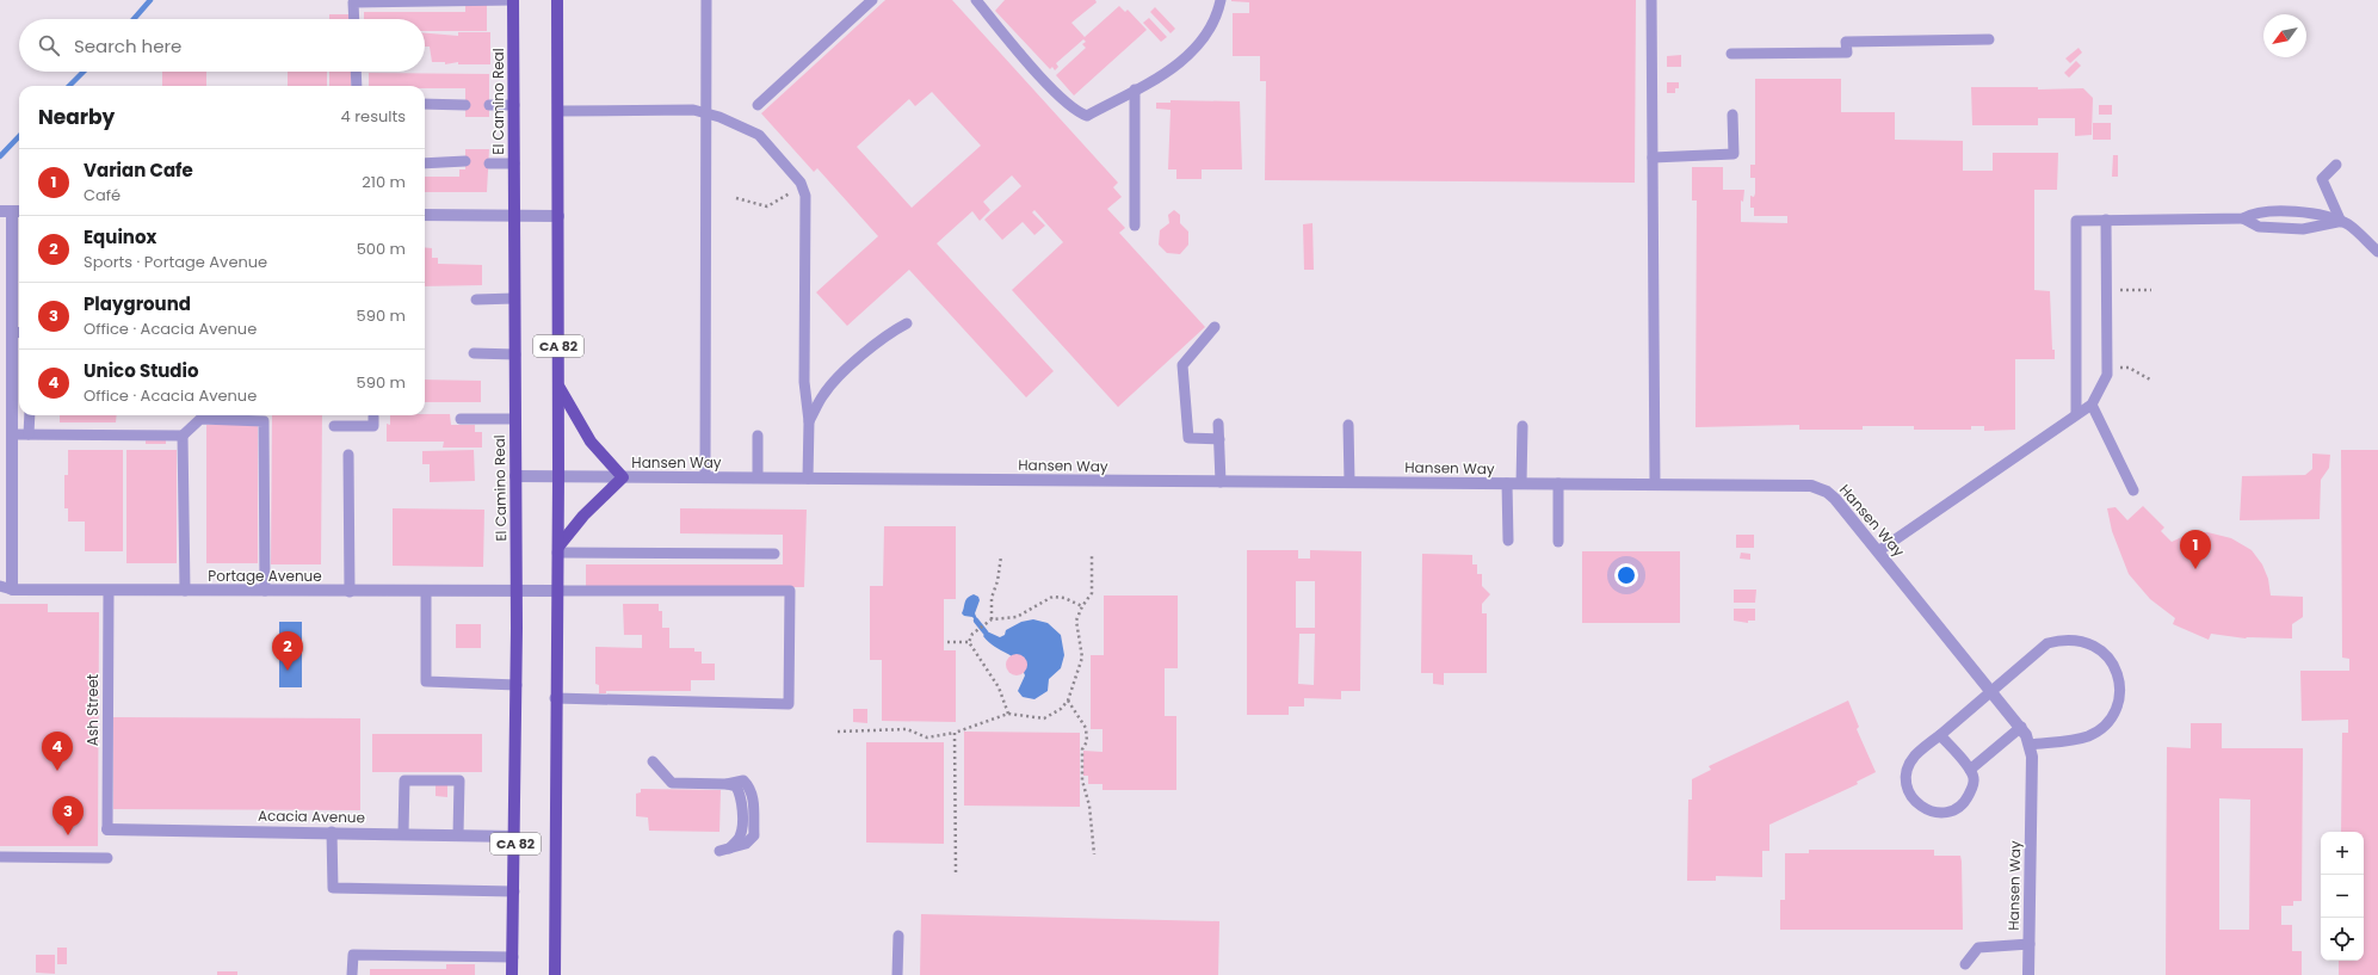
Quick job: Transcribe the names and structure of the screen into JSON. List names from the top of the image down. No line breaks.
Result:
{"streets":{"main road":["El Camino Real","CA 82"],"street":["Hansen Way","Portage Avenue","Acacia Avenue"],"lane":["Ash Street"]},"crossings":[["El Camino Real","Hansen Way"],["El Camino Real","Portage Avenue"],["El Camino Real","Acacia Avenue"],["CA 82","Hansen Way"],["CA 82","Portage Avenue"],["Portage Avenue","Ash Street"],["Ash Street","Acacia Avenue"]],"north":"bottom left","page":{"search":"Search here","heading":["Nearby","4 results"],"list":[{"mark":"1","name":"Varian Cafe","note":"Café","value":"210 m"},{"mark":"2","name":"Equinox","note":"Sports · Portage Avenue","value":"500 m"},{"mark":"3","name":"Playground","note":"Office · Acacia Avenue","value":"590 m"},{"mark":"4","name":"Unico Studio","note":"Office · Acacia Avenue","value":"590 m"}],"pins":["1","2","4","3"],"map_buttons":["+","−"]}}
